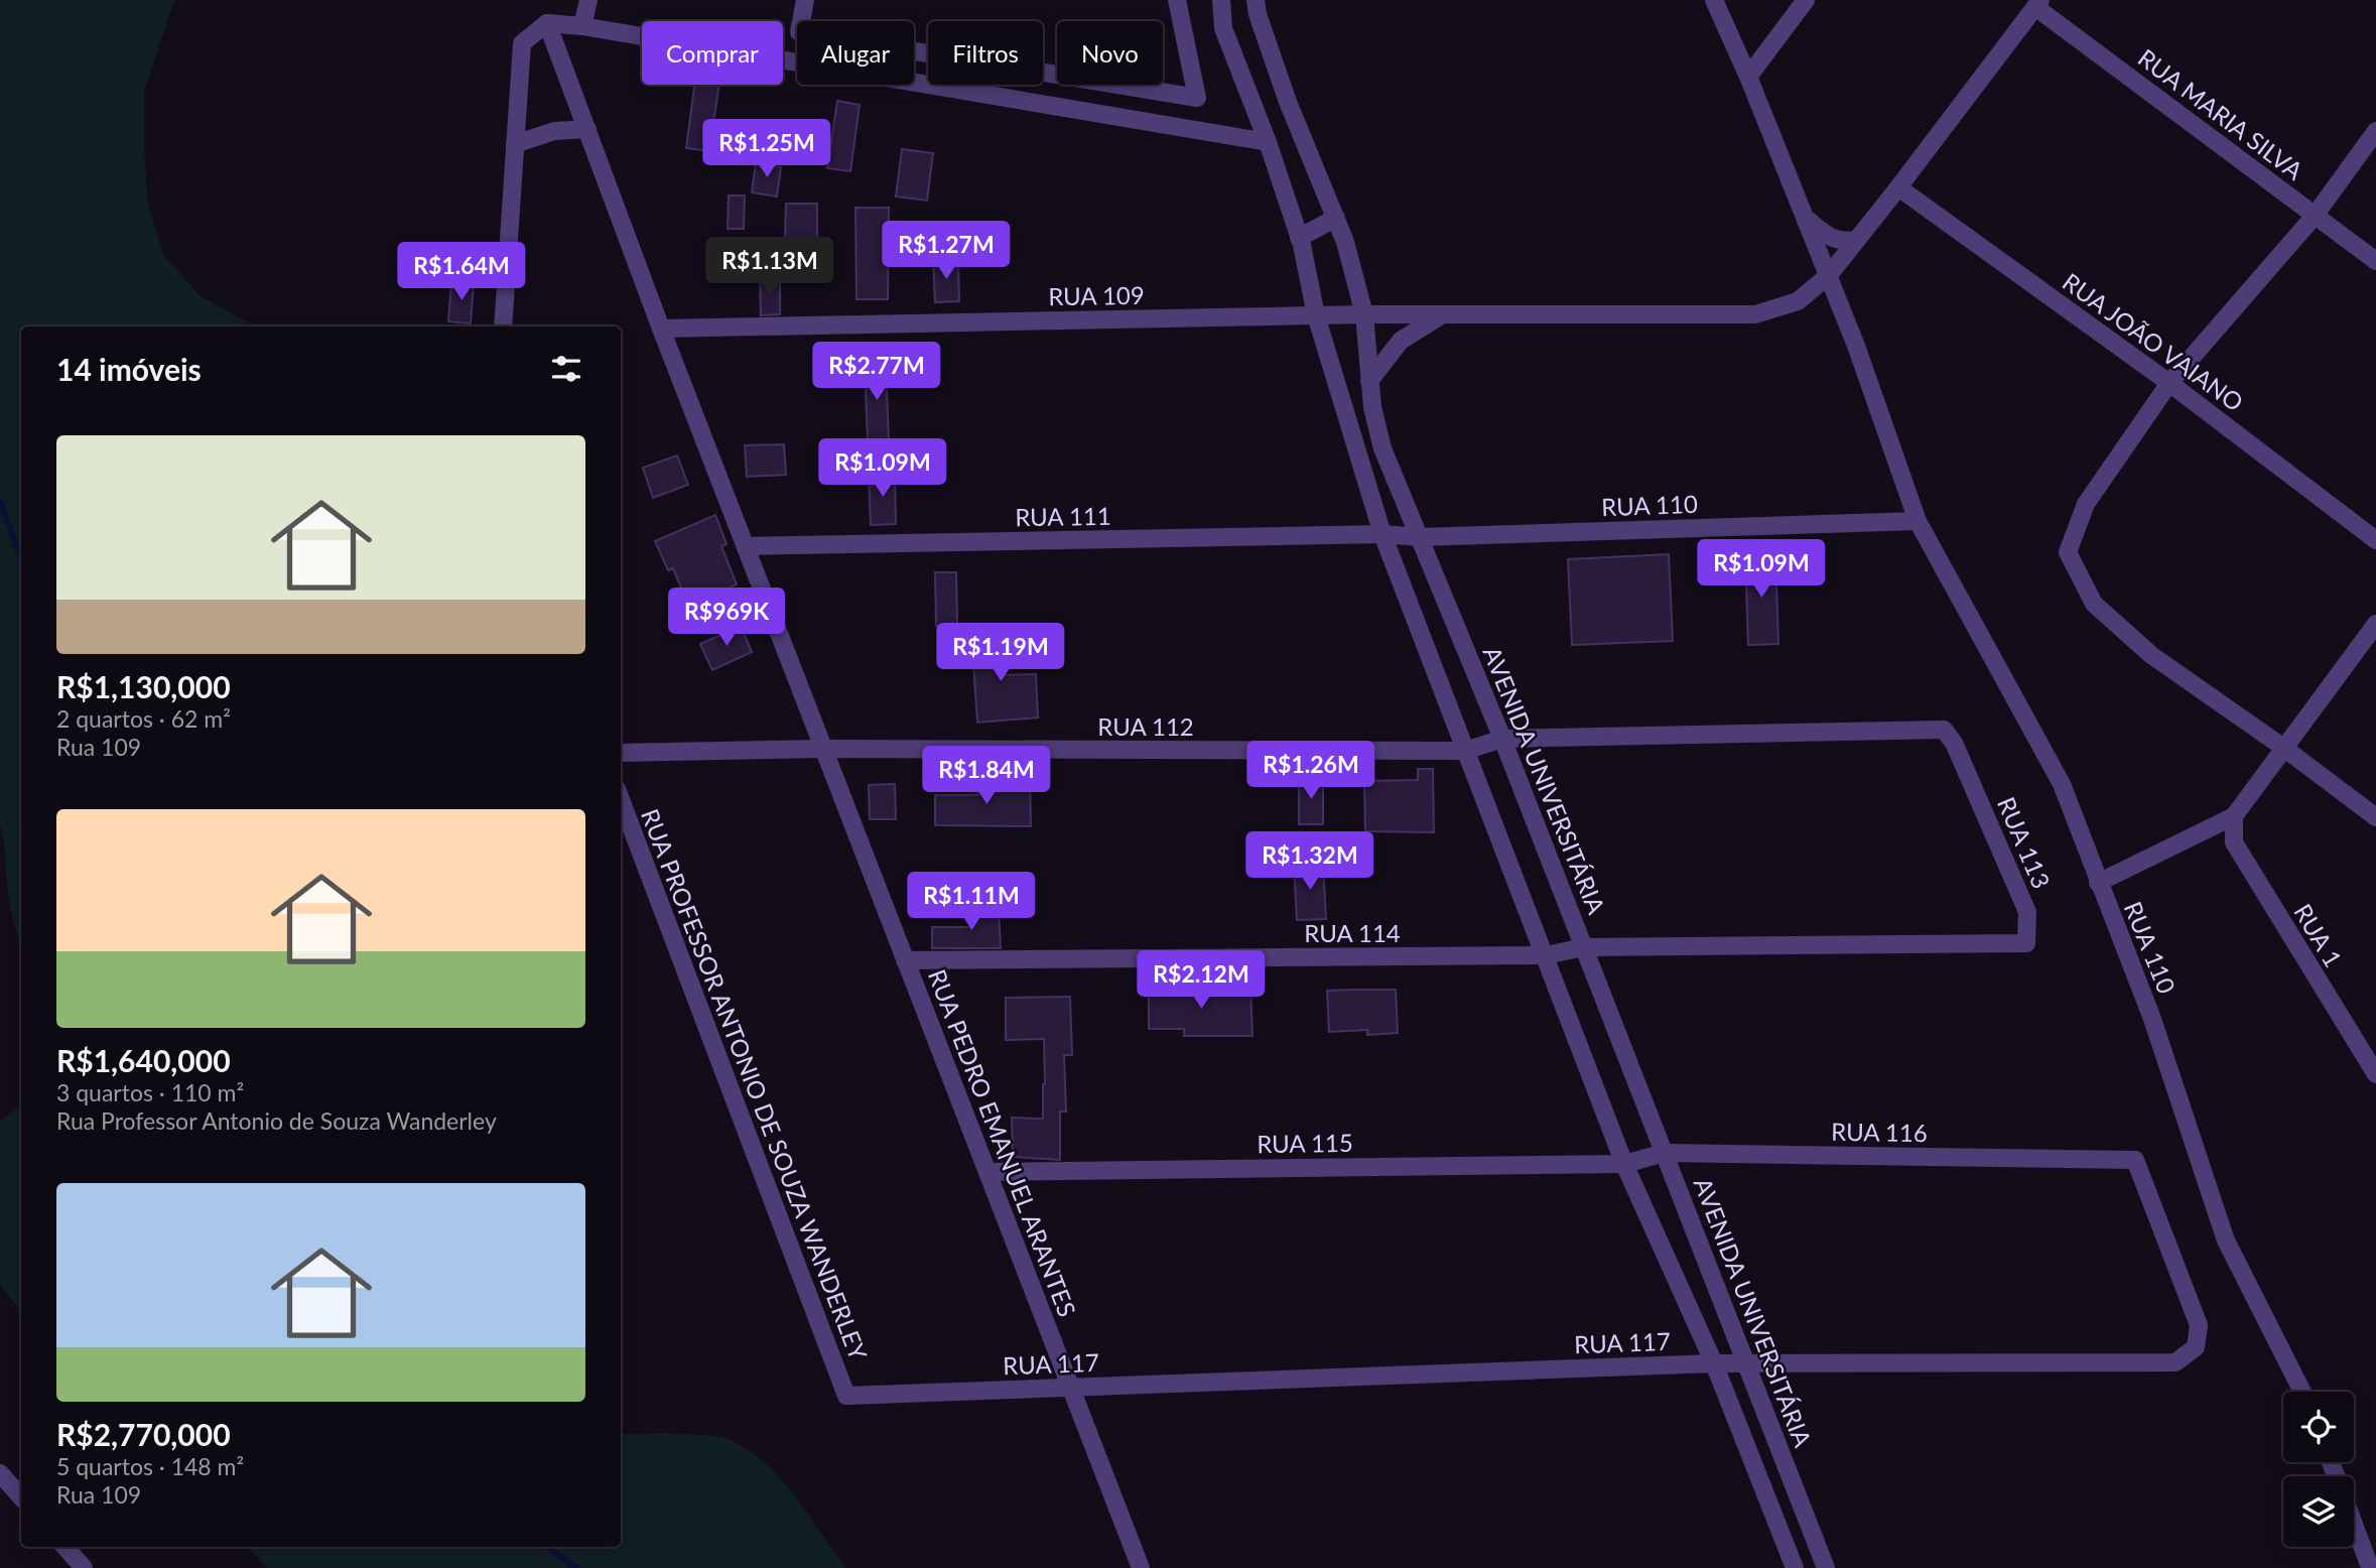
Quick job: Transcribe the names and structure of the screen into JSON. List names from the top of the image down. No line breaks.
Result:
{"streets":{"street":["RUA MARIA SILVA","RUA 109","RUA JOÃO VAIANO","RUA 110","RUA 111","RUA 112","AVENIDA UNIVERSITÁRIA","RUA 113","RUA 114","RUA 1","RUA PROFESSOR ANTONIO DE SOUZA WANDERLEY","RUA 116","RUA PEDRO EMANUEL ARANTES","RUA 115","RUA 117"]},"crossings":[["RUA 109","AVENIDA UNIVERSITÁRIA"],["RUA 109","RUA PEDRO EMANUEL ARANTES"],["RUA 110","RUA 111"],["RUA 110","AVENIDA UNIVERSITÁRIA"],["RUA 111","RUA PEDRO EMANUEL ARANTES"],["RUA 112","AVENIDA UNIVERSITÁRIA"],["RUA 112","RUA 113"],["RUA 112","RUA PEDRO EMANUEL ARANTES"],["AVENIDA UNIVERSITÁRIA","RUA 113"],["AVENIDA UNIVERSITÁRIA","RUA 116"],["AVENIDA UNIVERSITÁRIA","RUA 117"],["RUA 113","RUA 114"],["RUA 114","RUA PEDRO EMANUEL ARANTES"],["RUA PROFESSOR ANTONIO DE SOUZA WANDERLEY","RUA 117"],["RUA 116","RUA 115"],["RUA 116","RUA 117"],["RUA PEDRO EMANUEL ARANTES","RUA 115"],["RUA PEDRO EMANUEL ARANTES","RUA 117"]],"page":{"chip":["Comprar","Alugar","Filtros","Novo"],"price":["R$1.25M","R$1.27M","R$1.13M","R$1.64M","R$2.77M","R$1.09M","R$1.09M","R$969K","R$1.19M","R$1.26M","R$1.84M","R$1.32M","R$1.11M","R$2.12M"],"heading":"14 imóveis","list":[{"name":"R$1,130,000","note":"2 quartos · 62 m² · Rua 109"},{"name":"R$1,640,000","note":"3 quartos · 110 m² · Rua Professor Antonio de Souza Wanderley"},{"name":"R$2,770,000","note":"5 quartos · 148 m² · Rua 109"}]}}
